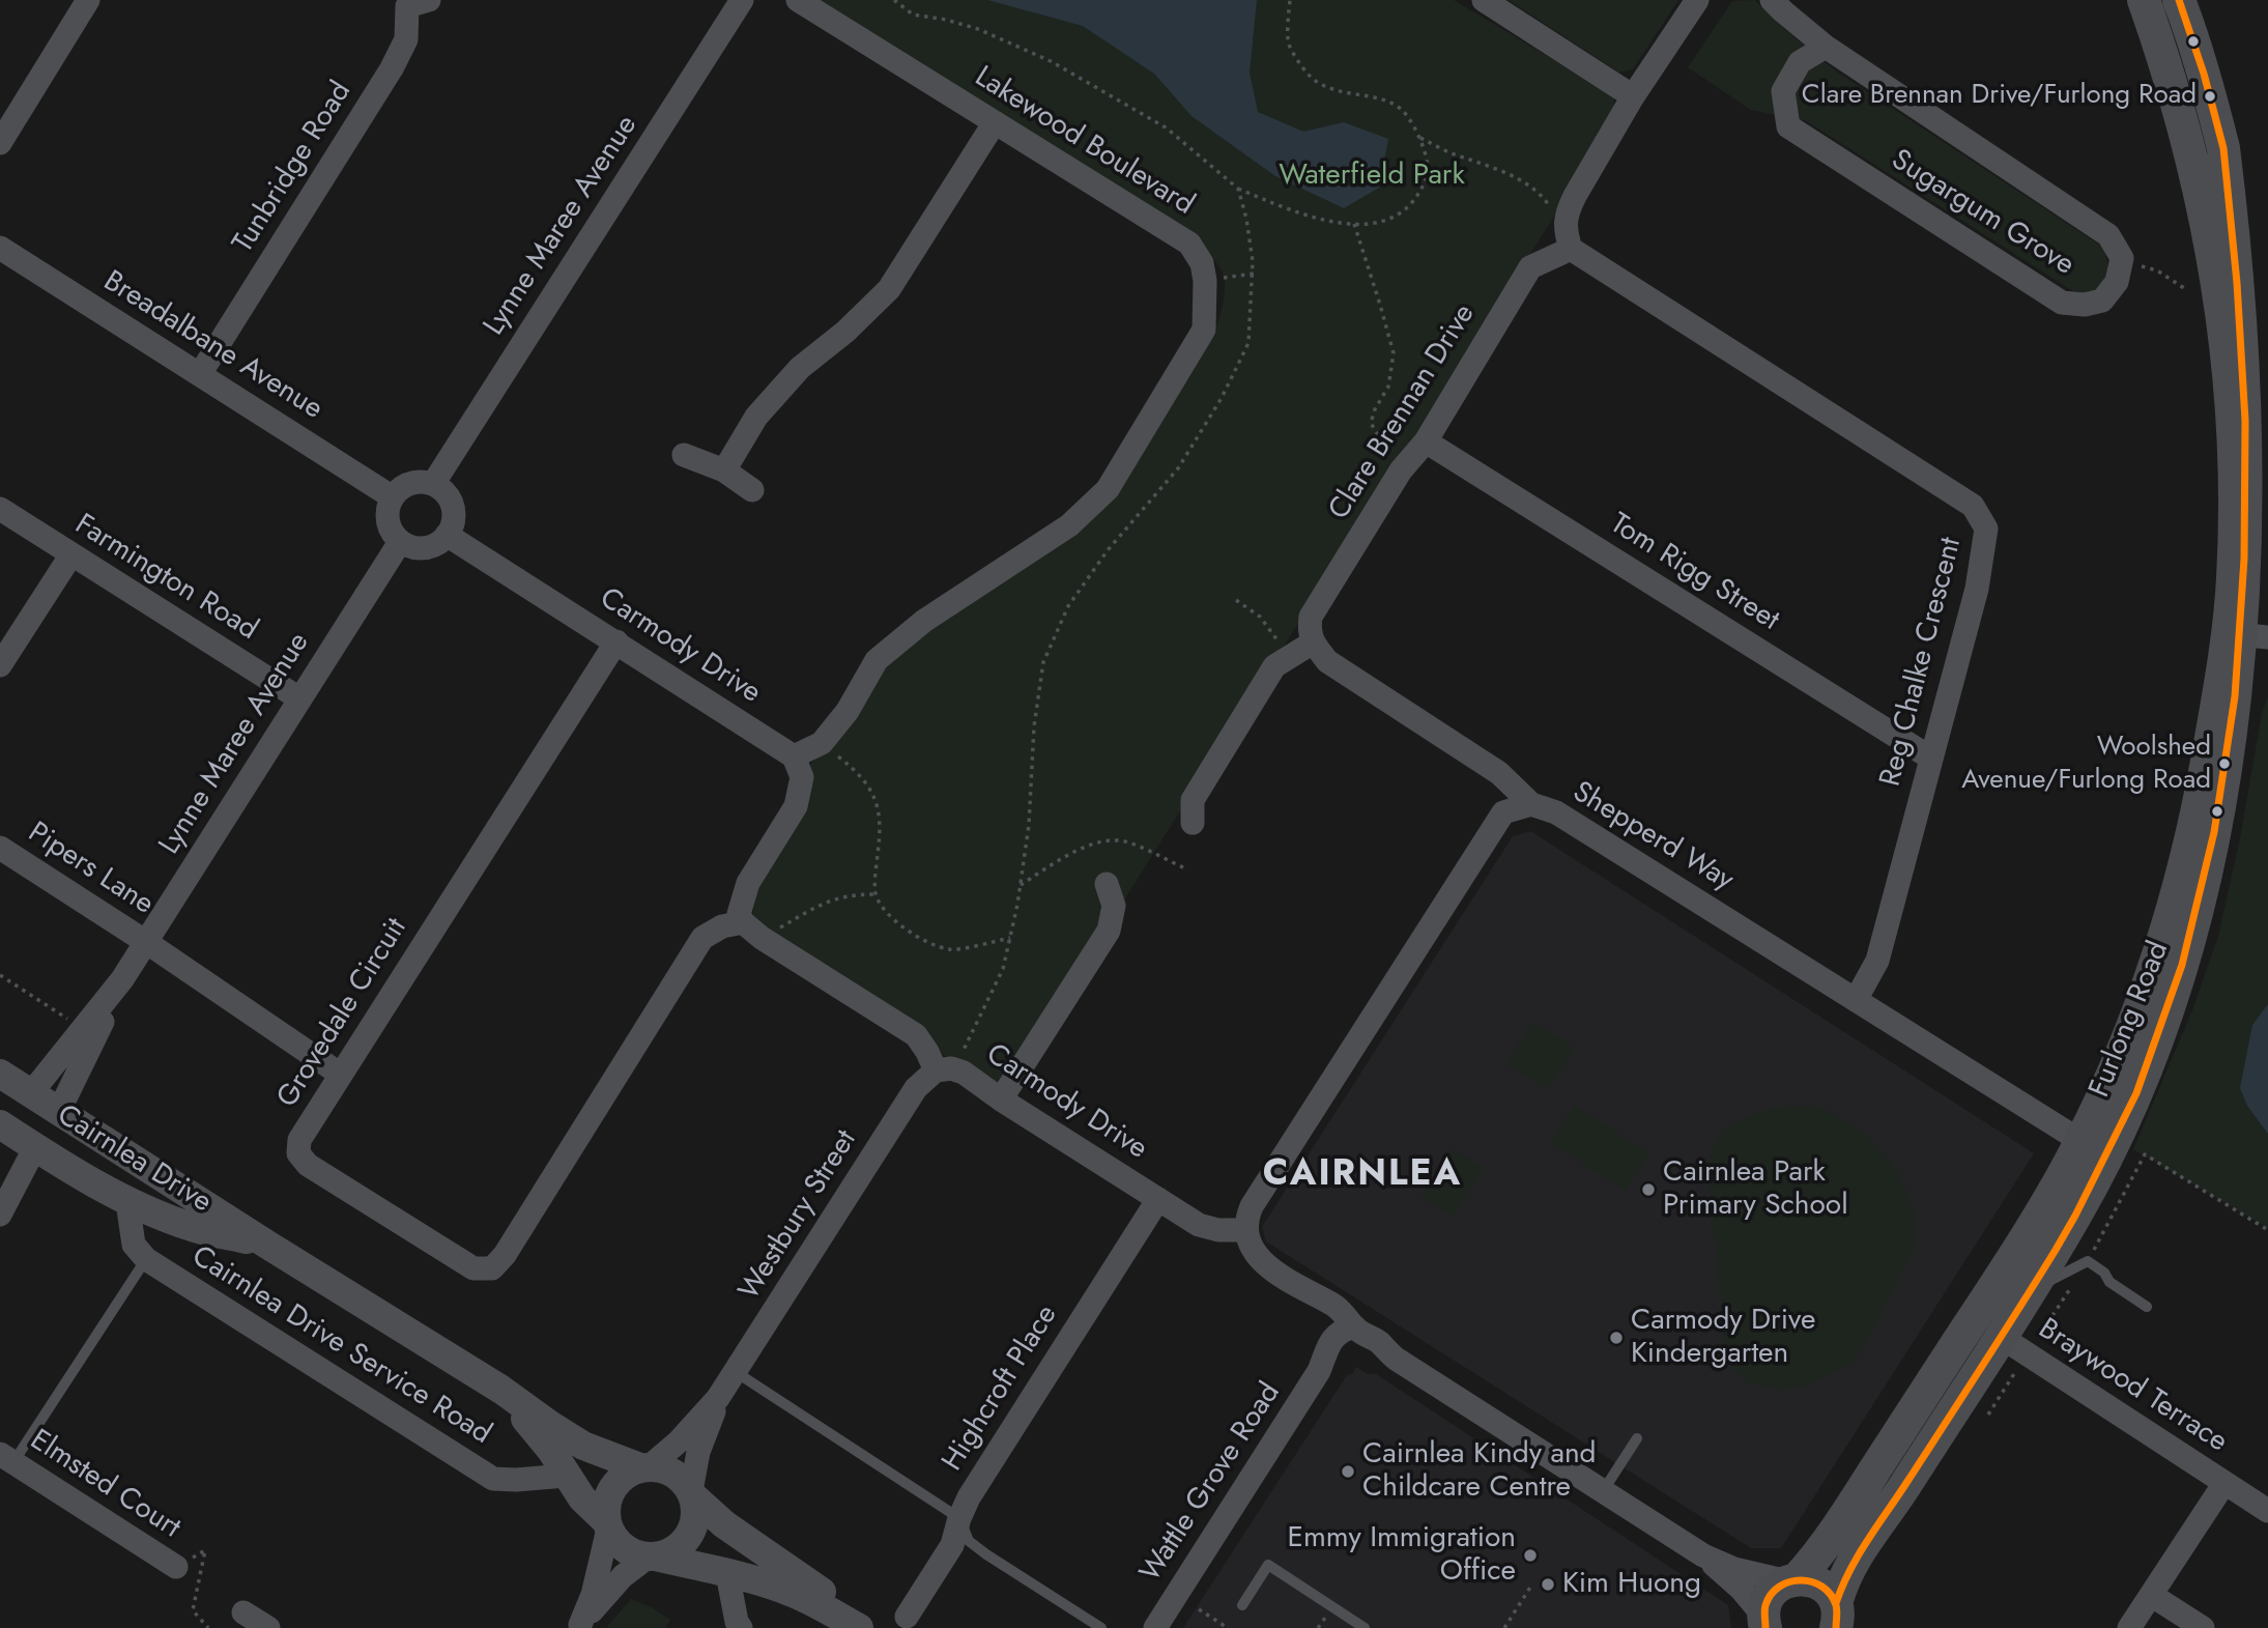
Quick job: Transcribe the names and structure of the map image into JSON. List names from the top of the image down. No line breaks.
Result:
{"streets":{"main road":["Furlong Road"],"street":["Lakewood Boulevard","Tunbridge Road","Sugargum Grove","Lynne Maree Avenue","Breadalbane Avenue","Clare Brennan Drive","Tom Rigg Street","Farmington Road","Carmody Drive","Reg Chalke Crescent","Shepperd Way","Pipers Lane","Grovedale Circuit","Cairnlea Drive","Westbury Street","Cairnlea Drive Service Road","Braywood Terrace","Highcroft Place","Wattle Grove Road","Elmsted Court"]},"crossings":[["Lakewood Boulevard","Carmody Drive"],["Tunbridge Road","Breadalbane Avenue"],["Lynne Maree Avenue","Breadalbane Avenue"],["Lynne Maree Avenue","Farmington Road"],["Lynne Maree Avenue","Carmody Drive"],["Lynne Maree Avenue","Pipers Lane"],["Lynne Maree Avenue","Cairnlea Drive"],["Breadalbane Avenue","Carmody Drive"],["Clare Brennan Drive","Tom Rigg Street"],["Clare Brennan Drive","Reg Chalke Crescent"],["Tom Rigg Street","Reg Chalke Crescent"],["Carmody Drive","Shepperd Way"],["Carmody Drive","Grovedale Circuit"],["Carmody Drive","Westbury Street"],["Carmody Drive","Highcroft Place"],["Reg Chalke Crescent","Shepperd Way"],["Shepperd Way","Furlong Road"],["Pipers Lane","Grovedale Circuit"],["Furlong Road","Braywood Terrace"],["Cairnlea Drive","Westbury Street"],["Cairnlea Drive","Cairnlea Drive Service Road"]],"districts":["CAIRNLEA"],"parks":["Waterfield Park"],"places":["Clare Brennan Drive/Furlong Road","Woolshed Avenue/Furlong Road","Cairnlea Park Primary School","Carmody Drive Kindergarten","Cairnlea Kindy and Childcare Centre","Emmy Immigration Office","Kim Huong"]}
